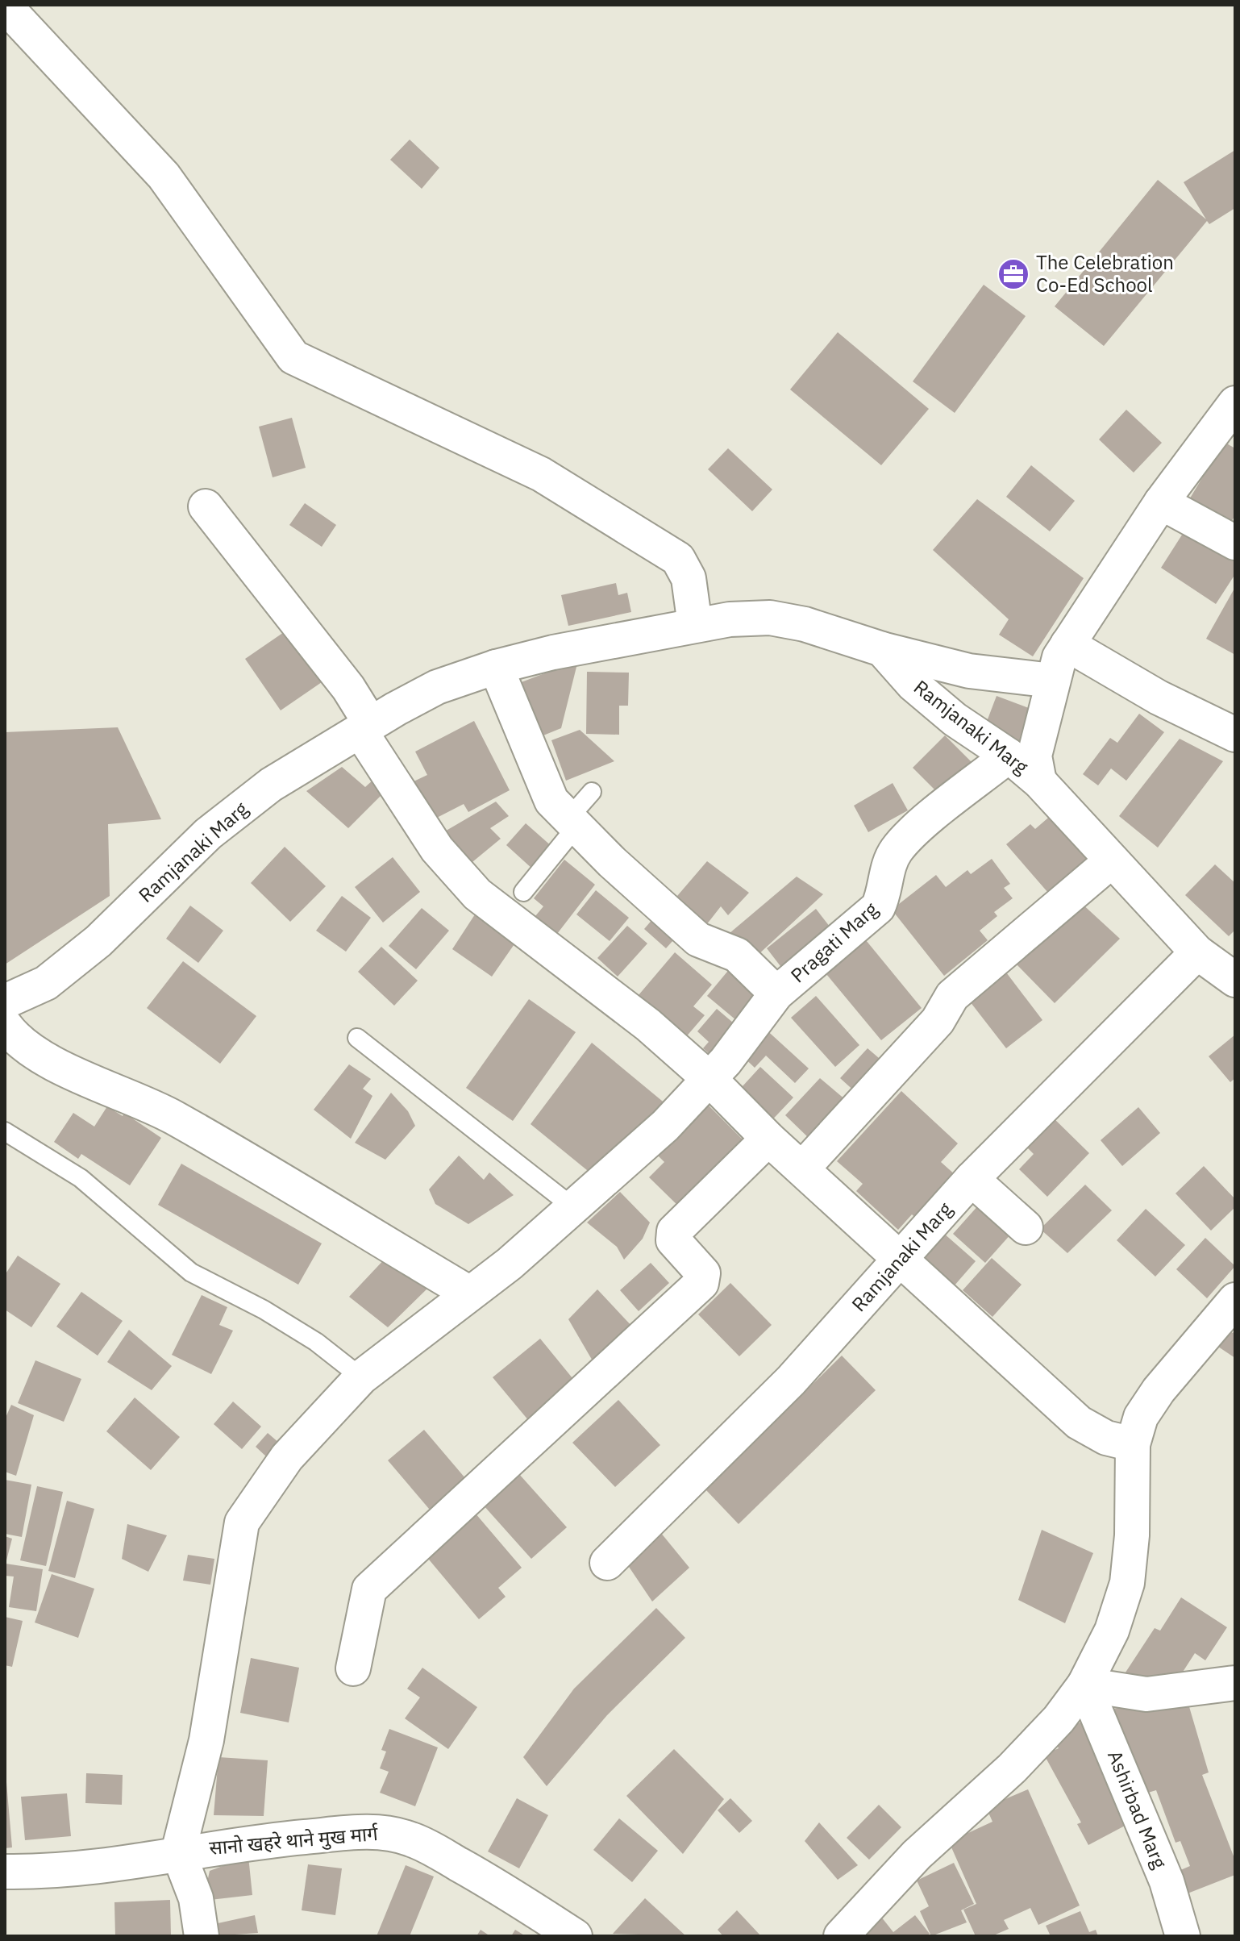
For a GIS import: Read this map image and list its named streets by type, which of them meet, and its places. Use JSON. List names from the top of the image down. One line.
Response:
{"streets":{"street":["Ramjanaki Marg","Pragati Marg","Ashirbad Marg","सानो खहरे थाने मुख मार्ग"]},"crossings":[["Ramjanaki Marg","Pragati Marg"],["Pragati Marg","सानो खहरे थाने मुख मार्ग"]],"places":{"office":["The Celebration Co-Ed School"]}}
